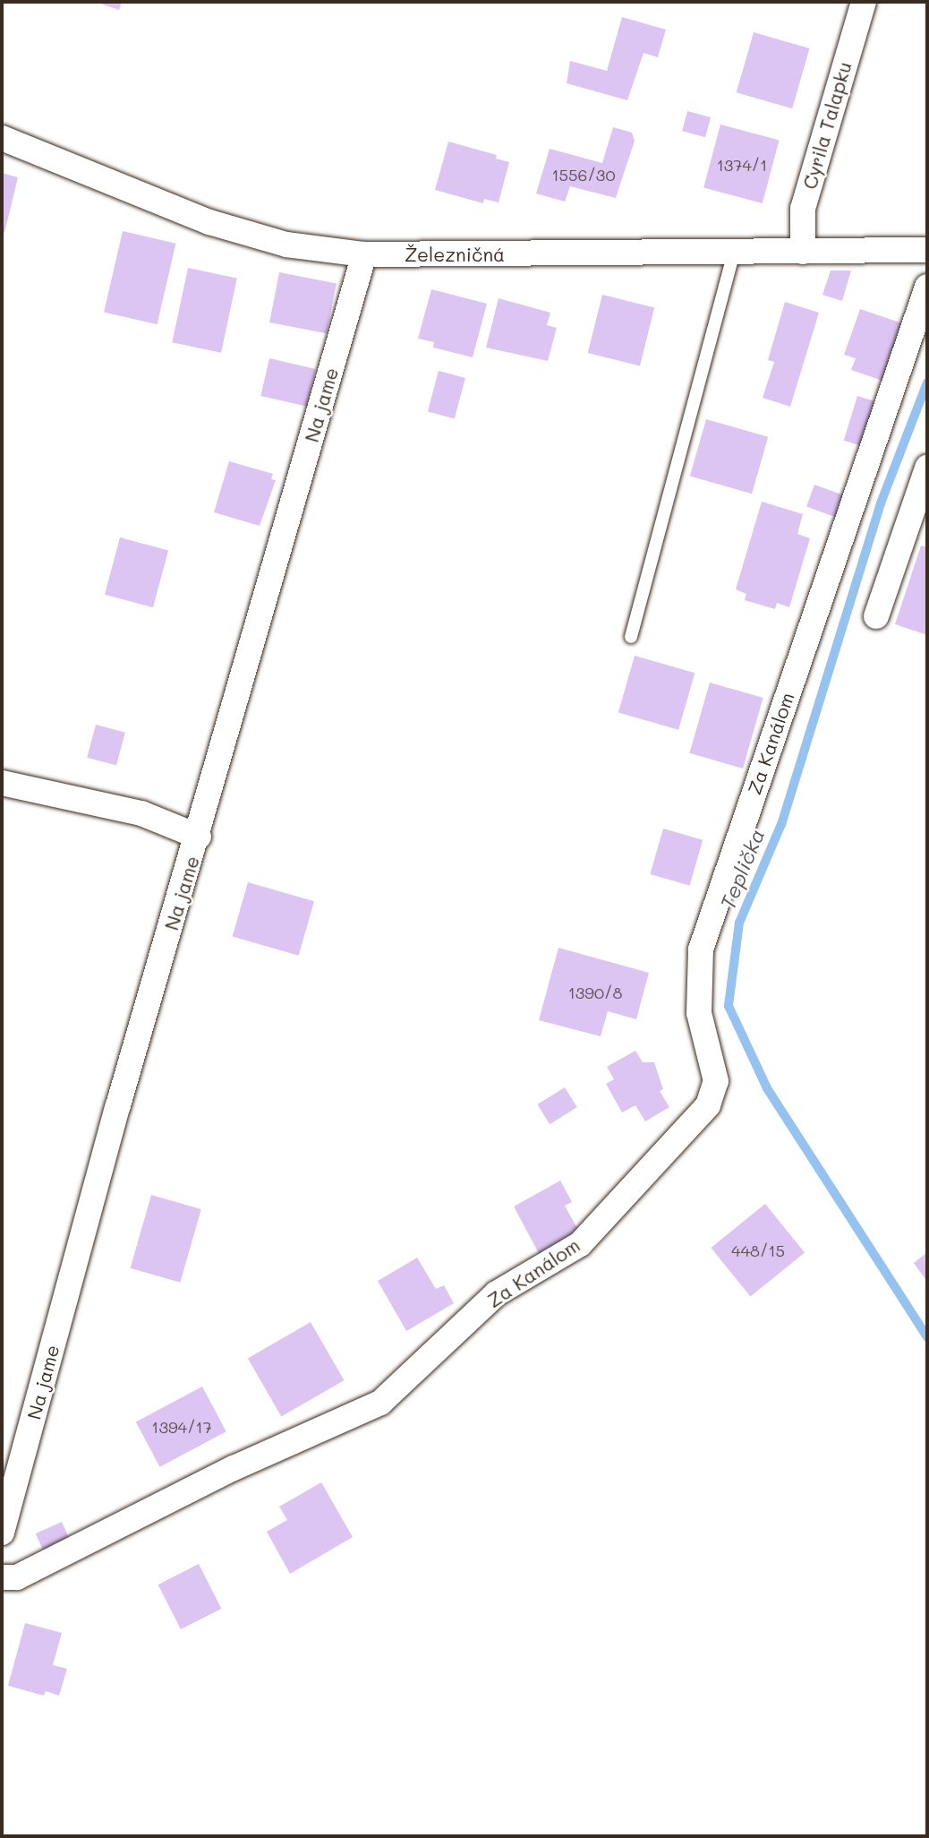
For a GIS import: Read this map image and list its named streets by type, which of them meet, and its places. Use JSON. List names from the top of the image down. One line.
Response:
{"streets":{"street":["Cyrila Talapku","Železničná","Na jame","Za Kanálom"]},"crossings":[["Cyrila Talapku","Železničná"],["Železničná","Na jame"]],"water":["Teplička"],"house_numbers":["1374/1","1556/30","1390/8","448/15","1394/17"]}
